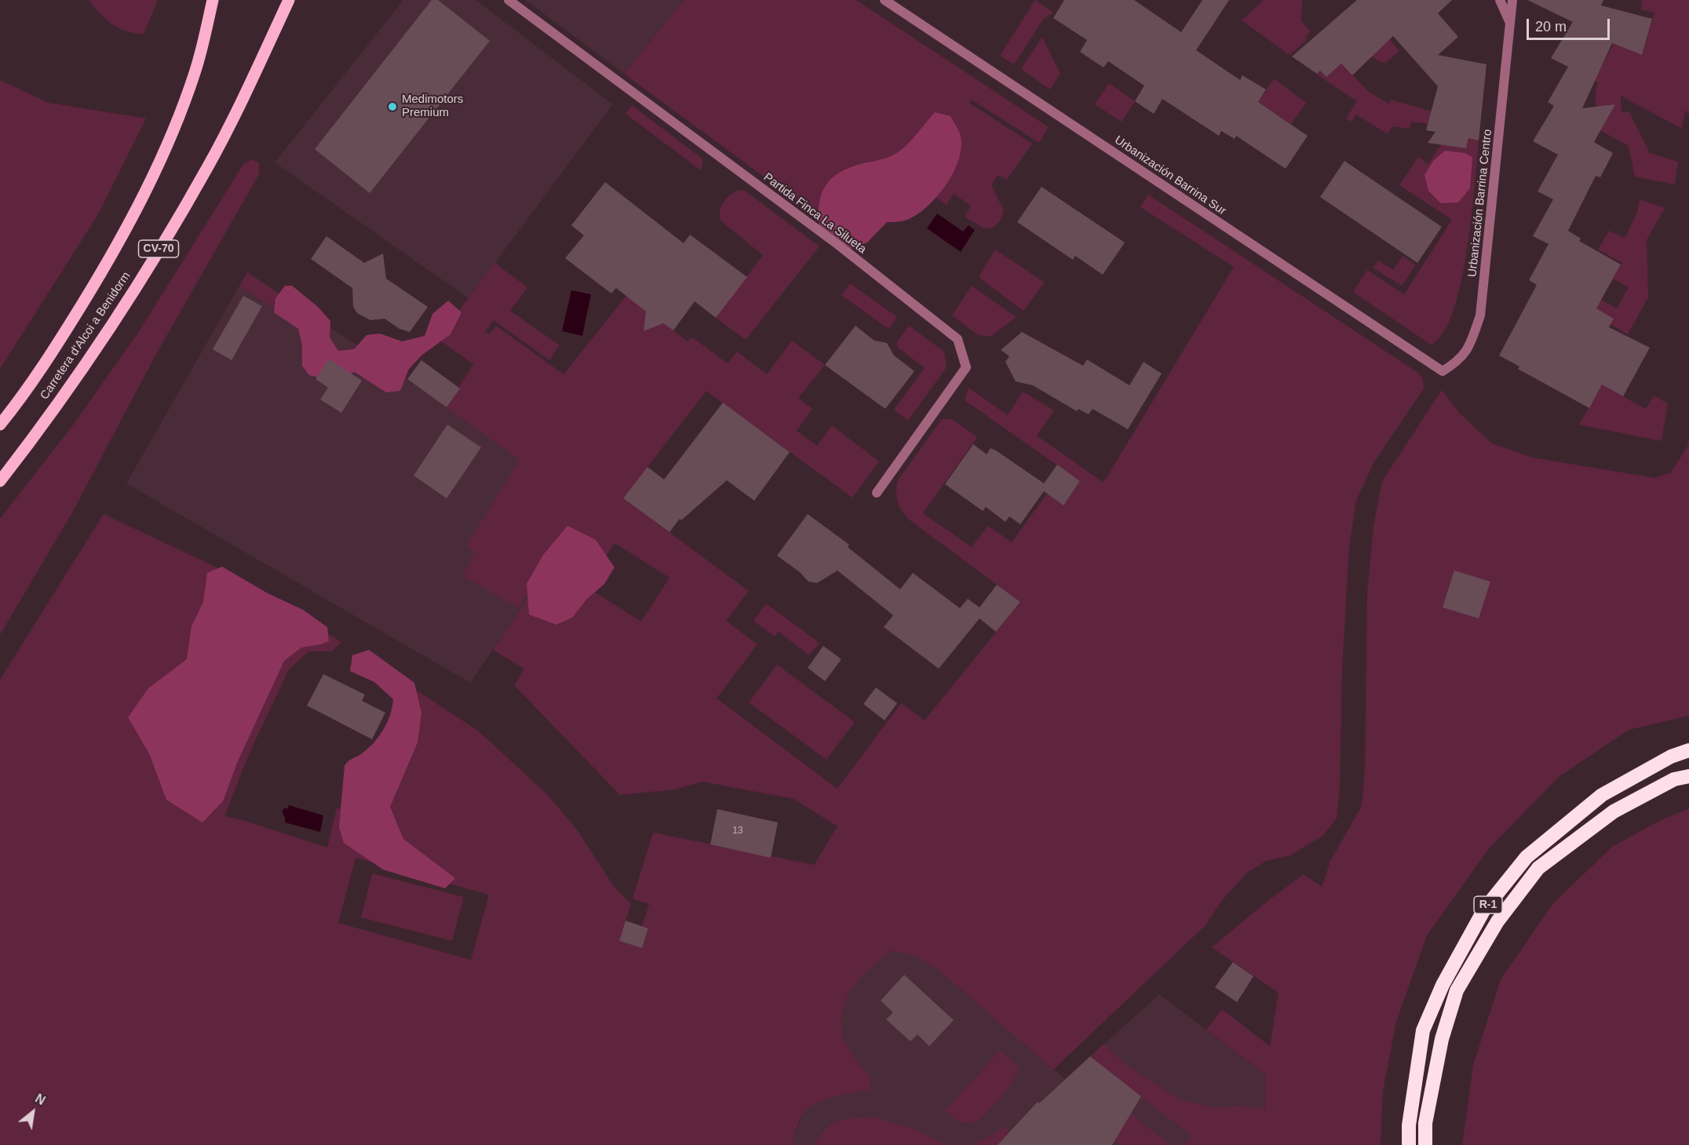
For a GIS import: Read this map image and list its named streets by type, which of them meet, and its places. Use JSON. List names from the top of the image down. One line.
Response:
{"streets":{"highway":["R-1"],"main road":["CV-70","Carretera d'Alcoi a Benidorm"],"street":["Urbanización Barrina Sur","Urbanización Barrina Centro","Partida Finca La Silueta"]},"crossings":[["Urbanización Barrina Sur","Urbanización Barrina Centro"]],"places":["Medimotors Premium"],"house_numbers":["13"],"scale_bar":"20 m","north":"top right"}
